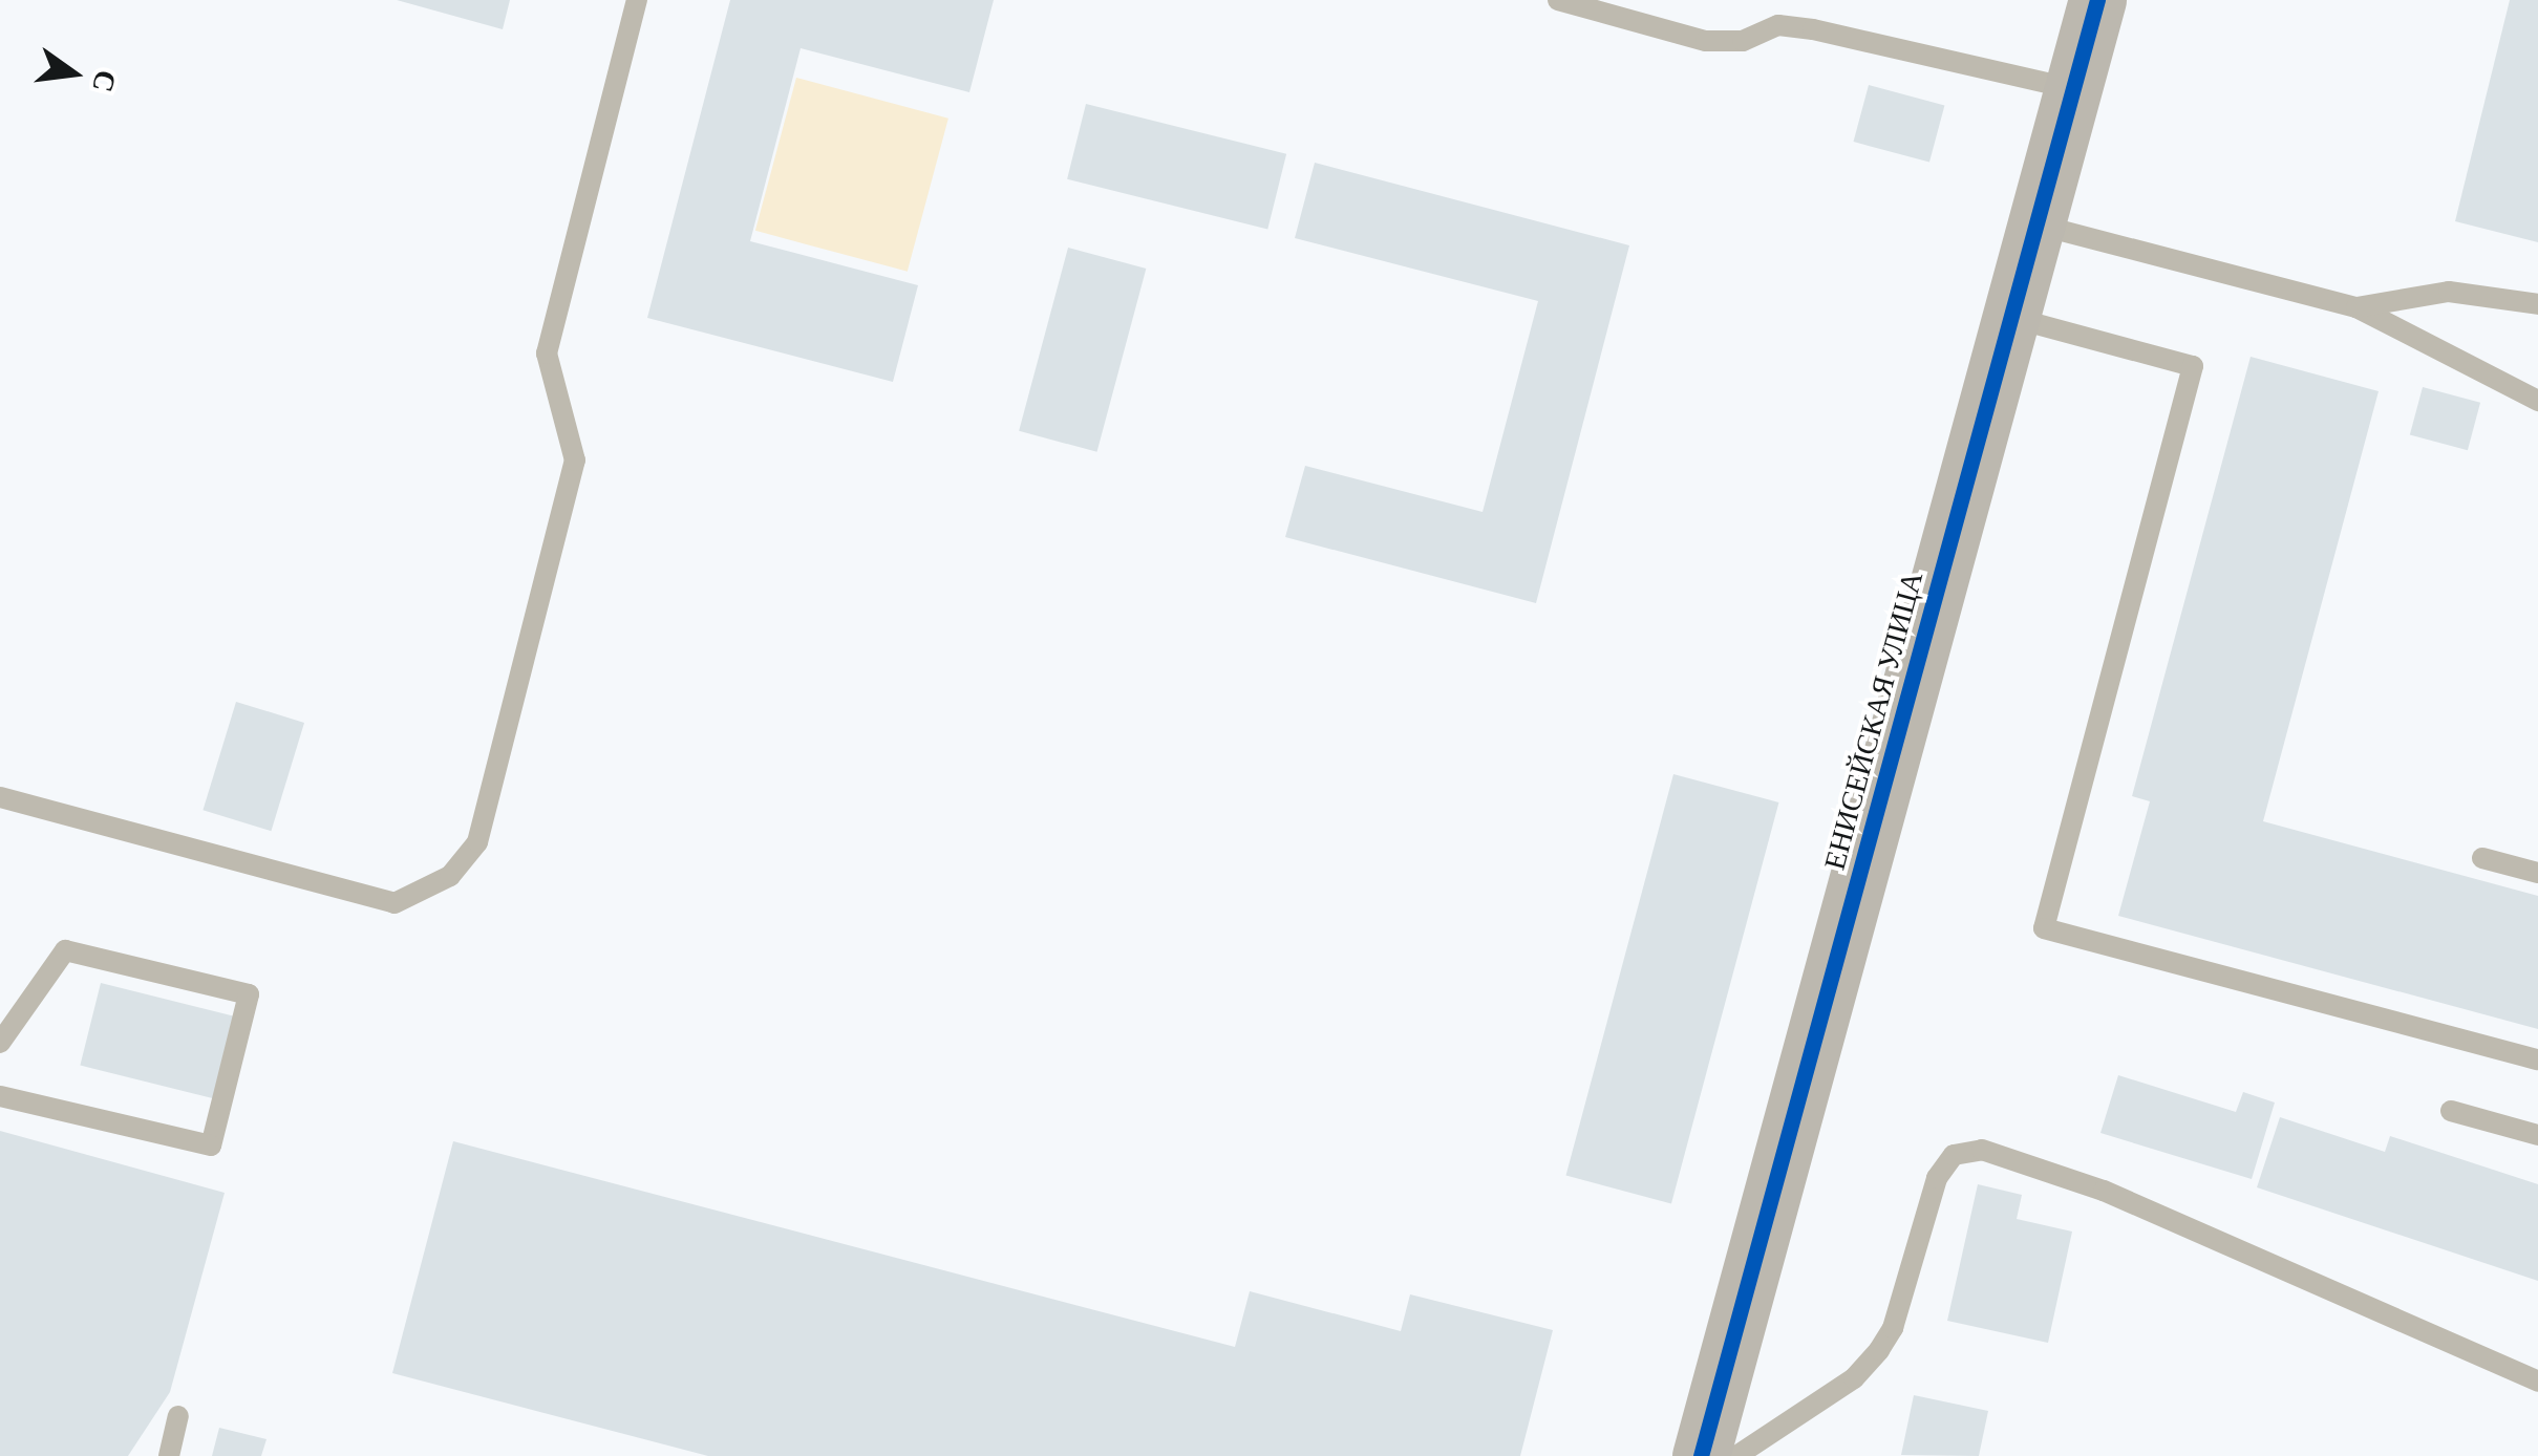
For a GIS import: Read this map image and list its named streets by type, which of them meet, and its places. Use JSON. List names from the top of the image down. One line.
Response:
{"streets":{"street":["ЕНИСЕЙСКАЯ УЛИЦА"]},"north":"right"}
